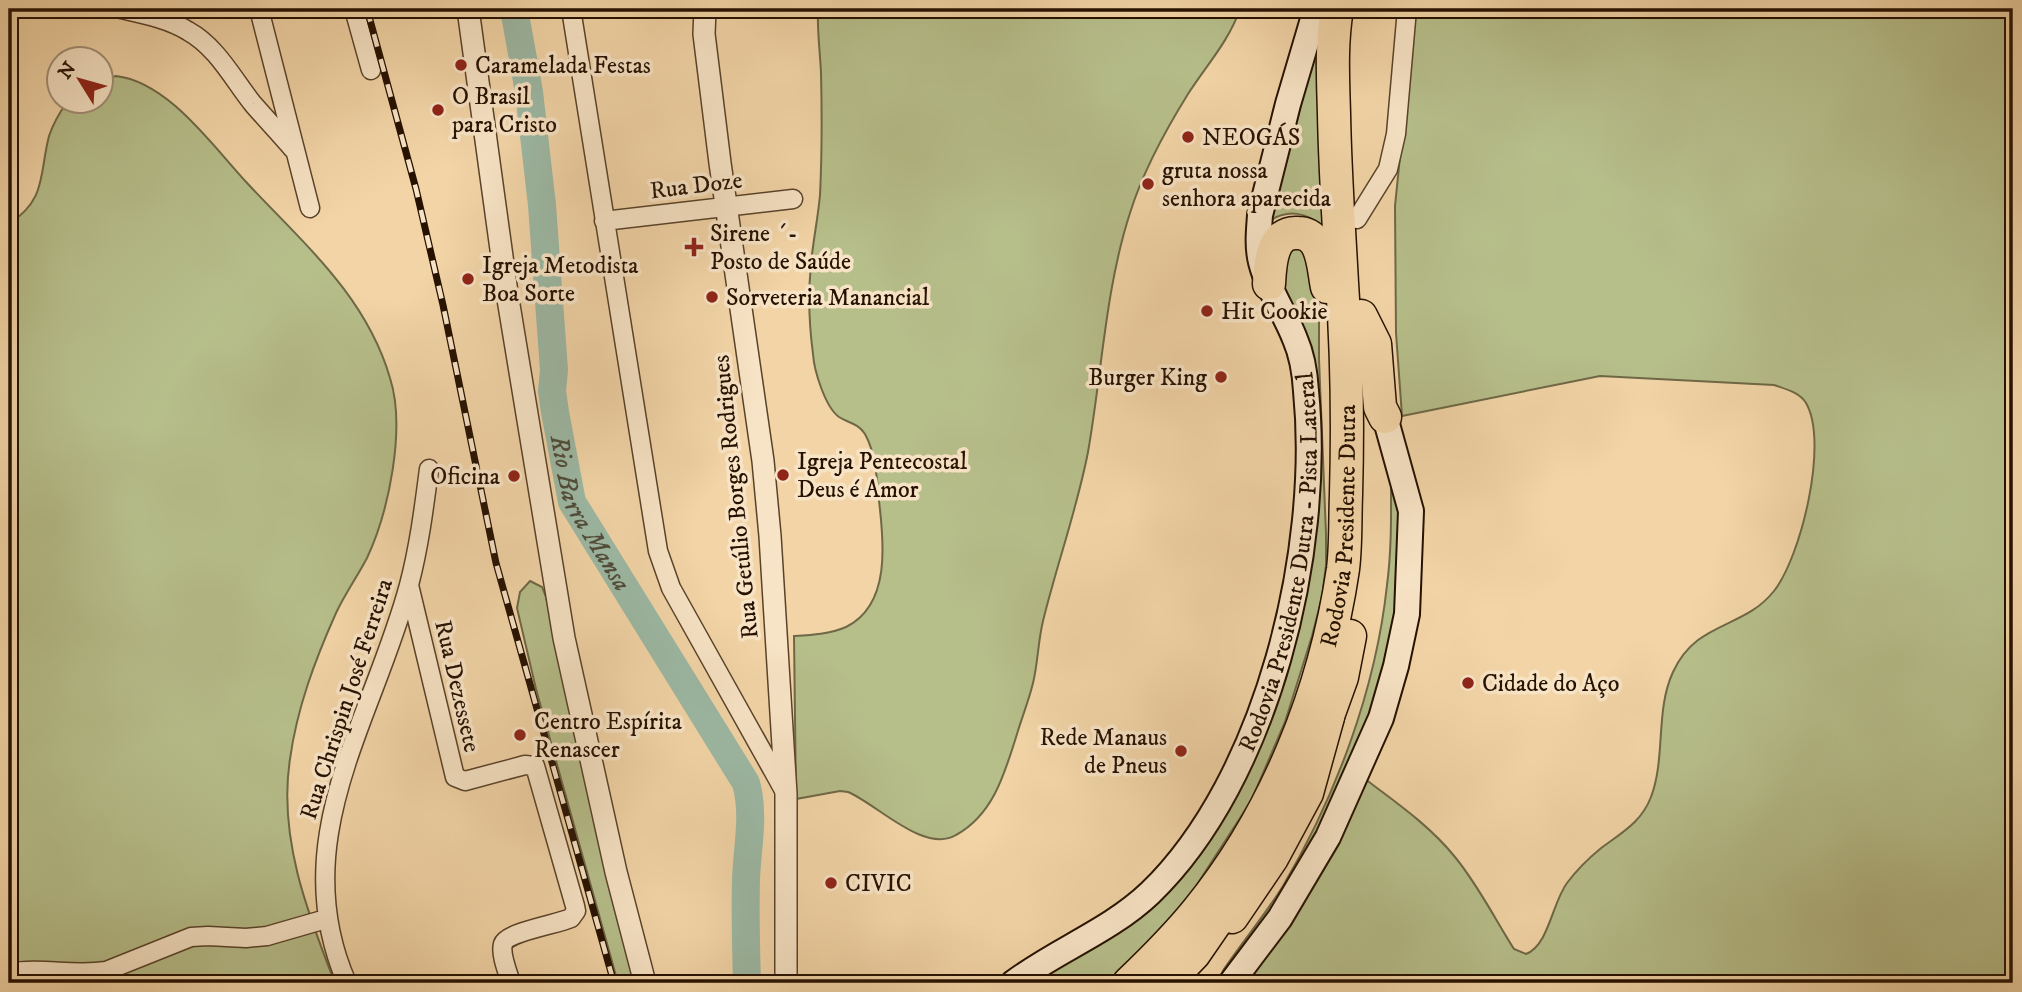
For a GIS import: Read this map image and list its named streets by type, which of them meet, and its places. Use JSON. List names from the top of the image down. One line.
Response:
{"streets":{"highway":["Rodovia Presidente Dutra"],"main road":["Rodovia Presidente Dutra - Pista Lateral"],"street":["Rua Doze","Rua Getúlio Borges Rodrigues","Rua Dezessete","Rua Chrispin José Ferreira"]},"crossings":[["Rua Doze","Rua Getúlio Borges Rodrigues"],["Rua Dezessete","Rua Chrispin José Ferreira"]],"water":["Rio Barra Mansa"],"places":{"other":["Caramelada Festas","O Brasil para Cristo","NEOGÁS","gruta nossa senhora aparecida","Igreja Metodista Boa Sorte","Sorveteria Manancial","Hit Cookie","Burger King","Igreja Pentecostal Deus é Amor","Oficina","Cidade do Aço","Centro Espírita Renascer","Rede Manaus de Pneus","CIVIC"],"health":["Sirene ´- Posto de Saúde"]},"north":"top left"}
